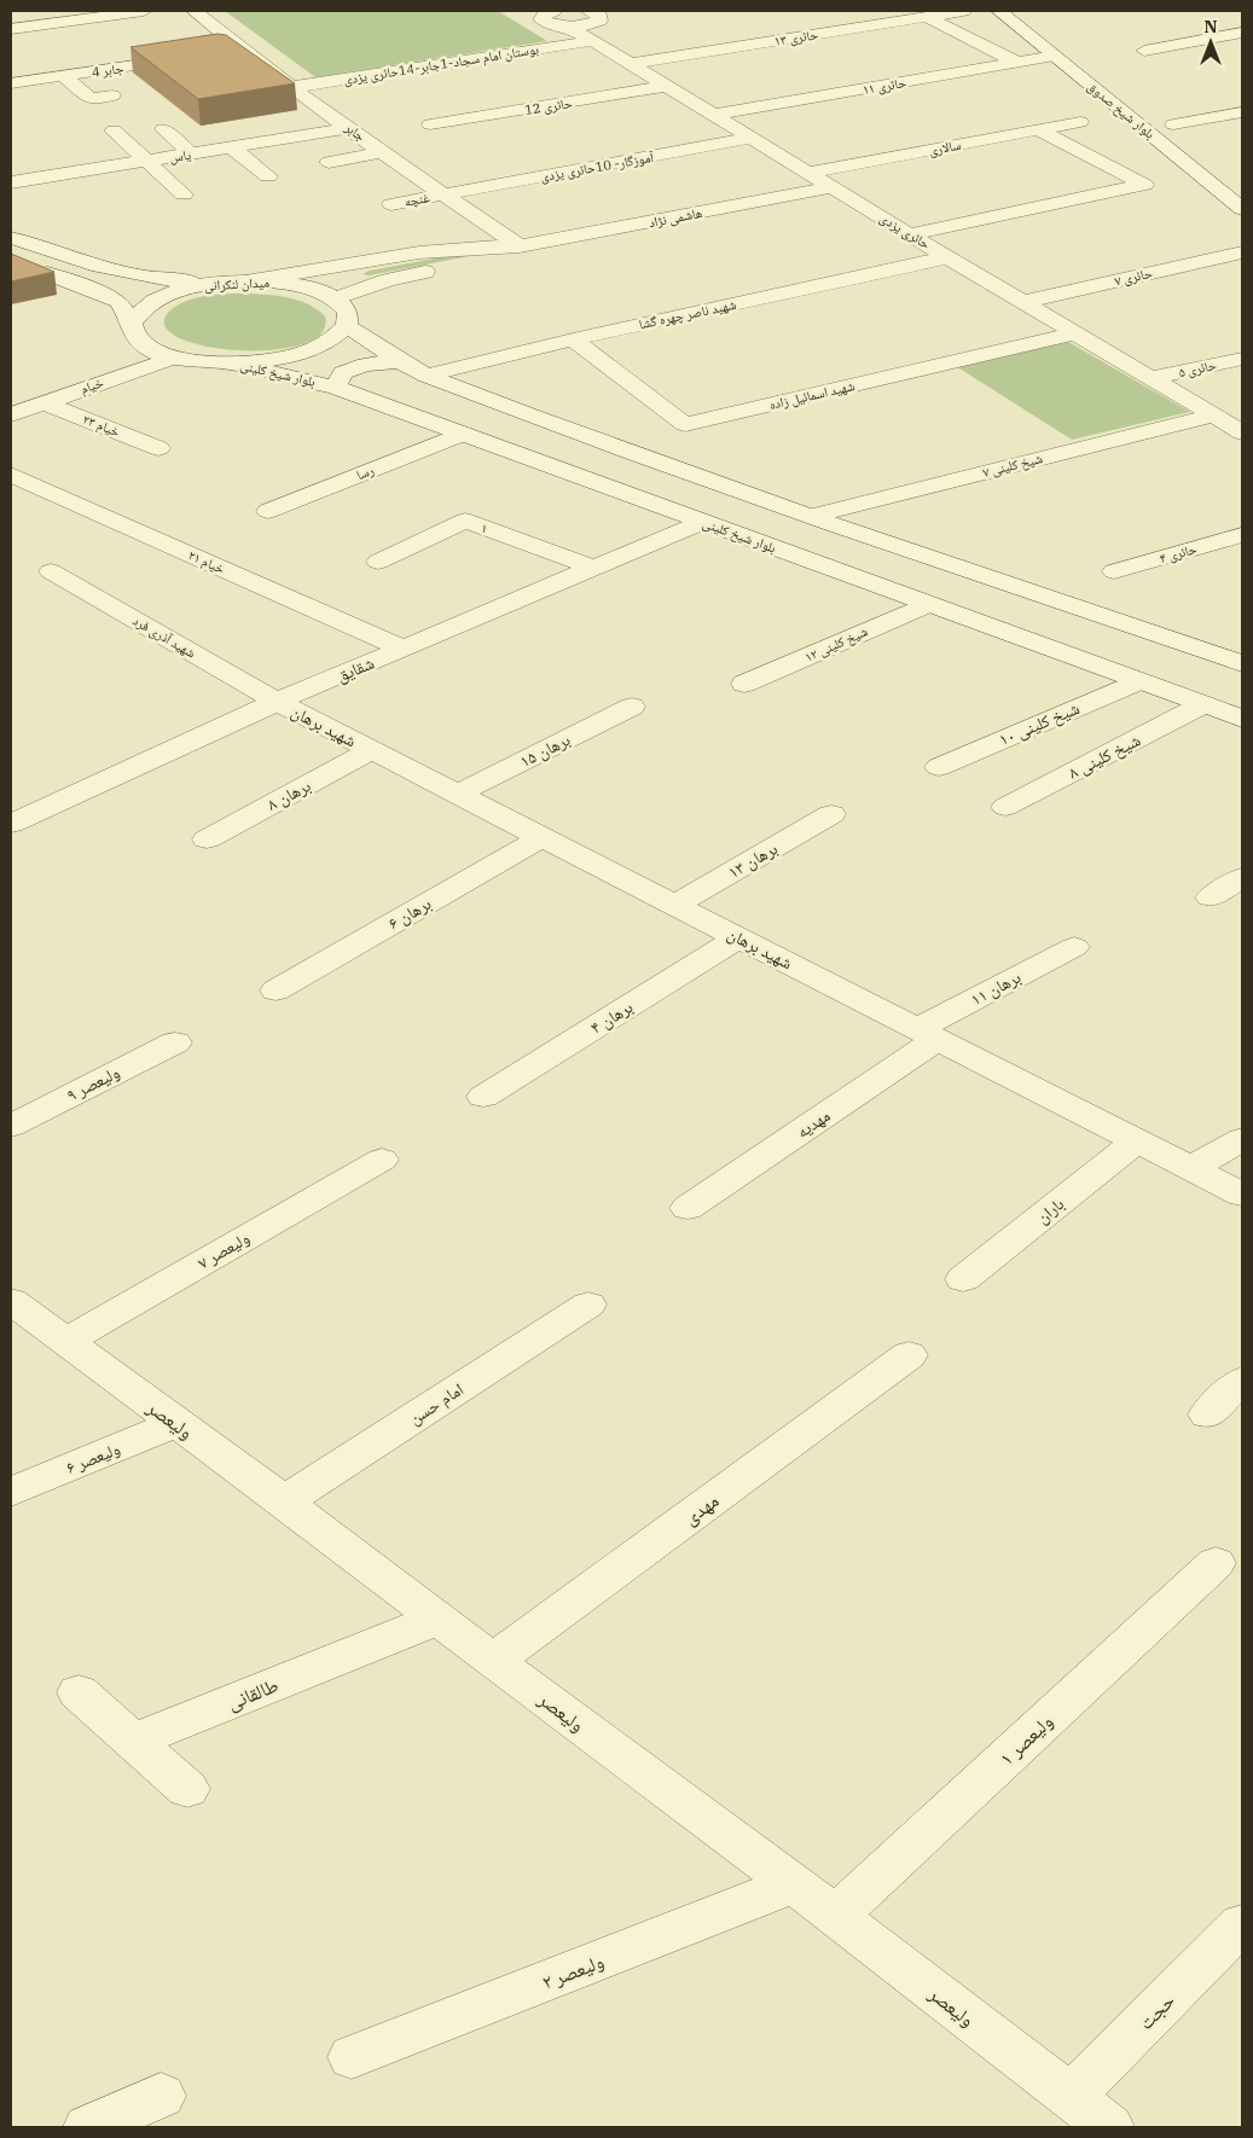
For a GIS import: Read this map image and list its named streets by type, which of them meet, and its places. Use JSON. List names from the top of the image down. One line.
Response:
{"streets":{"street":["حائری ۱۳","بوستان امام سجاد-1جابر-14حائری یزدی","جابر 4","حائری ۱۱","حائری 12","بلوار شیخ صدوق","جابر","سالاری","یاس","آموزگار- 10حائری یزدی","غنچه","هاشمی نژاد","حائری یزدی","حائری ۷","میدان لنکرانی","شهید ناصر چهره گشا","حائری ۵","بلوار شیخ کلینی","خیام","شهید اسمائیل زاده","خیام ۲۳","شیخ کلینی ۷","رسا","۱","حائری ۴","خیام ۲۱","شهید آذری فرد","شیخ کلینی ۱۲","شقایق","شیخ کلینی ۱۰","شهید برهان","برهان ۱۵","شیخ کلینی ۸","برهان ۸","برهان ۱۳","برهان ۶","برهان ۱۱","برهان ۴","ولیعصر ۹","مهدیه","باران","ولیعصر ۷","امام حسن","ولیعصر","ولیعصر ۶","مهدی","طالقانی","ولیعصر ۱","ولیعصر ۲","حجت"]},"crossings":[["حائری ۱۳","حائری یزدی"],["بوستان امام سجاد-1جابر-14حائری یزدی","جابر"],["بوستان امام سجاد-1جابر-14حائری یزدی","حائری یزدی"],["حائری ۱۱","بلوار شیخ صدوق"],["حائری ۱۱","حائری یزدی"],["حائری 12","حائری یزدی"],["جابر","یاس"],["جابر","آموزگار- 10حائری یزدی"],["جابر","غنچه"],["جابر","هاشمی نژاد"],["سالاری","حائری یزدی"],["آموزگار- 10حائری یزدی","غنچه"],["آموزگار- 10حائری یزدی","حائری یزدی"],["هاشمی نژاد","حائری یزدی"],["حائری یزدی","حائری ۷"],["حائری یزدی","شهید ناصر چهره گشا"],["حائری یزدی","حائری ۵"],["حائری یزدی","شهید اسمائیل زاده"],["حائری یزدی","شیخ کلینی ۷"],["شهید ناصر چهره گشا","شهید اسمائیل زاده"],["بلوار شیخ کلینی","رسا"],["بلوار شیخ کلینی","شیخ کلینی ۱۲"],["بلوار شیخ کلینی","شقایق"],["بلوار شیخ کلینی","شیخ کلینی ۱۰"],["بلوار شیخ کلینی","شیخ کلینی ۸"],["خیام","خیام ۲۳"],["۱","شقایق"],["خیام ۲۱","شقایق"],["شهید آذری فرد","شقایق"],["شهید آذری فرد","شهید برهان"],["شقایق","شهید برهان"],["شهید برهان","برهان ۱۵"],["شهید برهان","برهان ۸"],["شهید برهان","برهان ۱۳"],["شهید برهان","برهان ۶"],["شهید برهان","برهان ۱۱"],["شهید برهان","برهان ۴"],["شهید برهان","مهدیه"],["شهید برهان","باران"],["برهان ۱۱","مهدیه"],["ولیعصر ۷","ولیعصر"],["امام حسن","ولیعصر"],["ولیعصر","ولیعصر ۶"],["ولیعصر","مهدی"],["ولیعصر","طالقانی"],["ولیعصر","ولیعصر ۱"],["ولیعصر","ولیعصر ۲"],["ولیعصر","حجت"]],"north":"top"}
